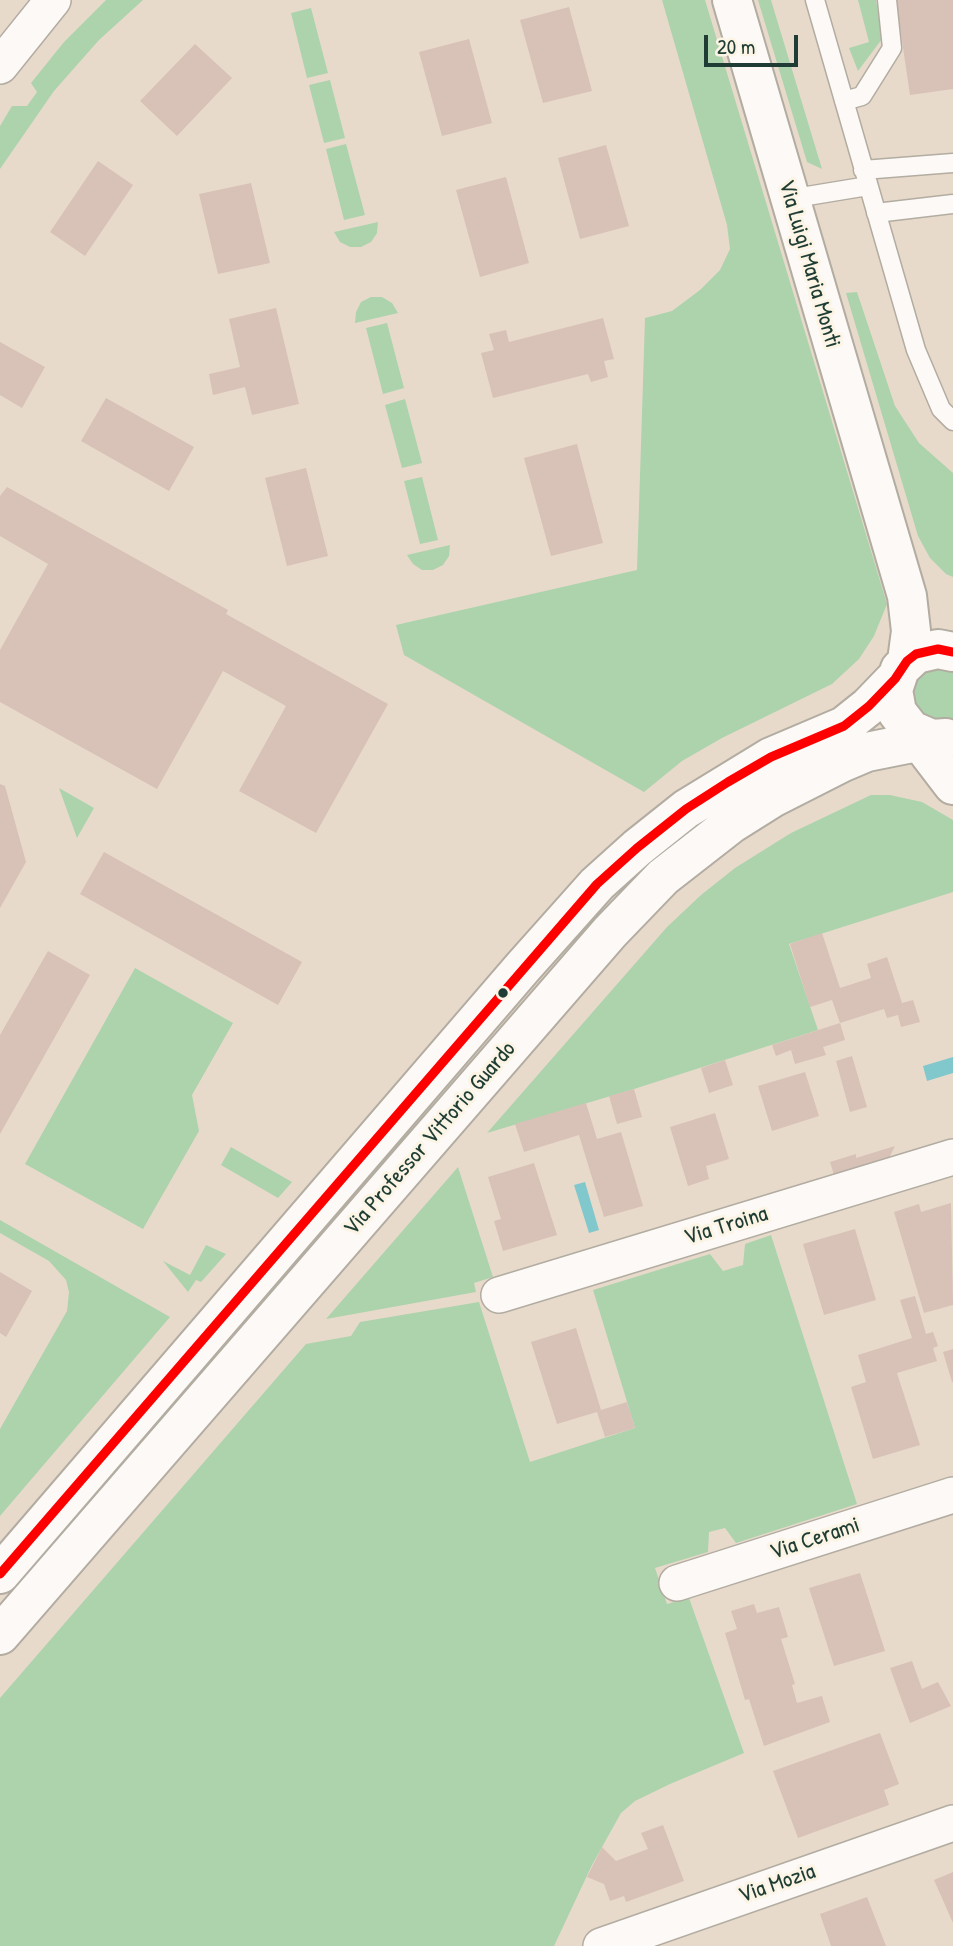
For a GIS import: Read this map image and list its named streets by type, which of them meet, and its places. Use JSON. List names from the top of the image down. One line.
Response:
{"streets":{"street":["Via Luigi Maria Monti","Via Professor Vittorio Guardo","Via Troina","Via Cerami","Via Mozia"]},"crossings":[["Via Luigi Maria Monti","Via Professor Vittorio Guardo"]],"scale_bar":"20 m"}
